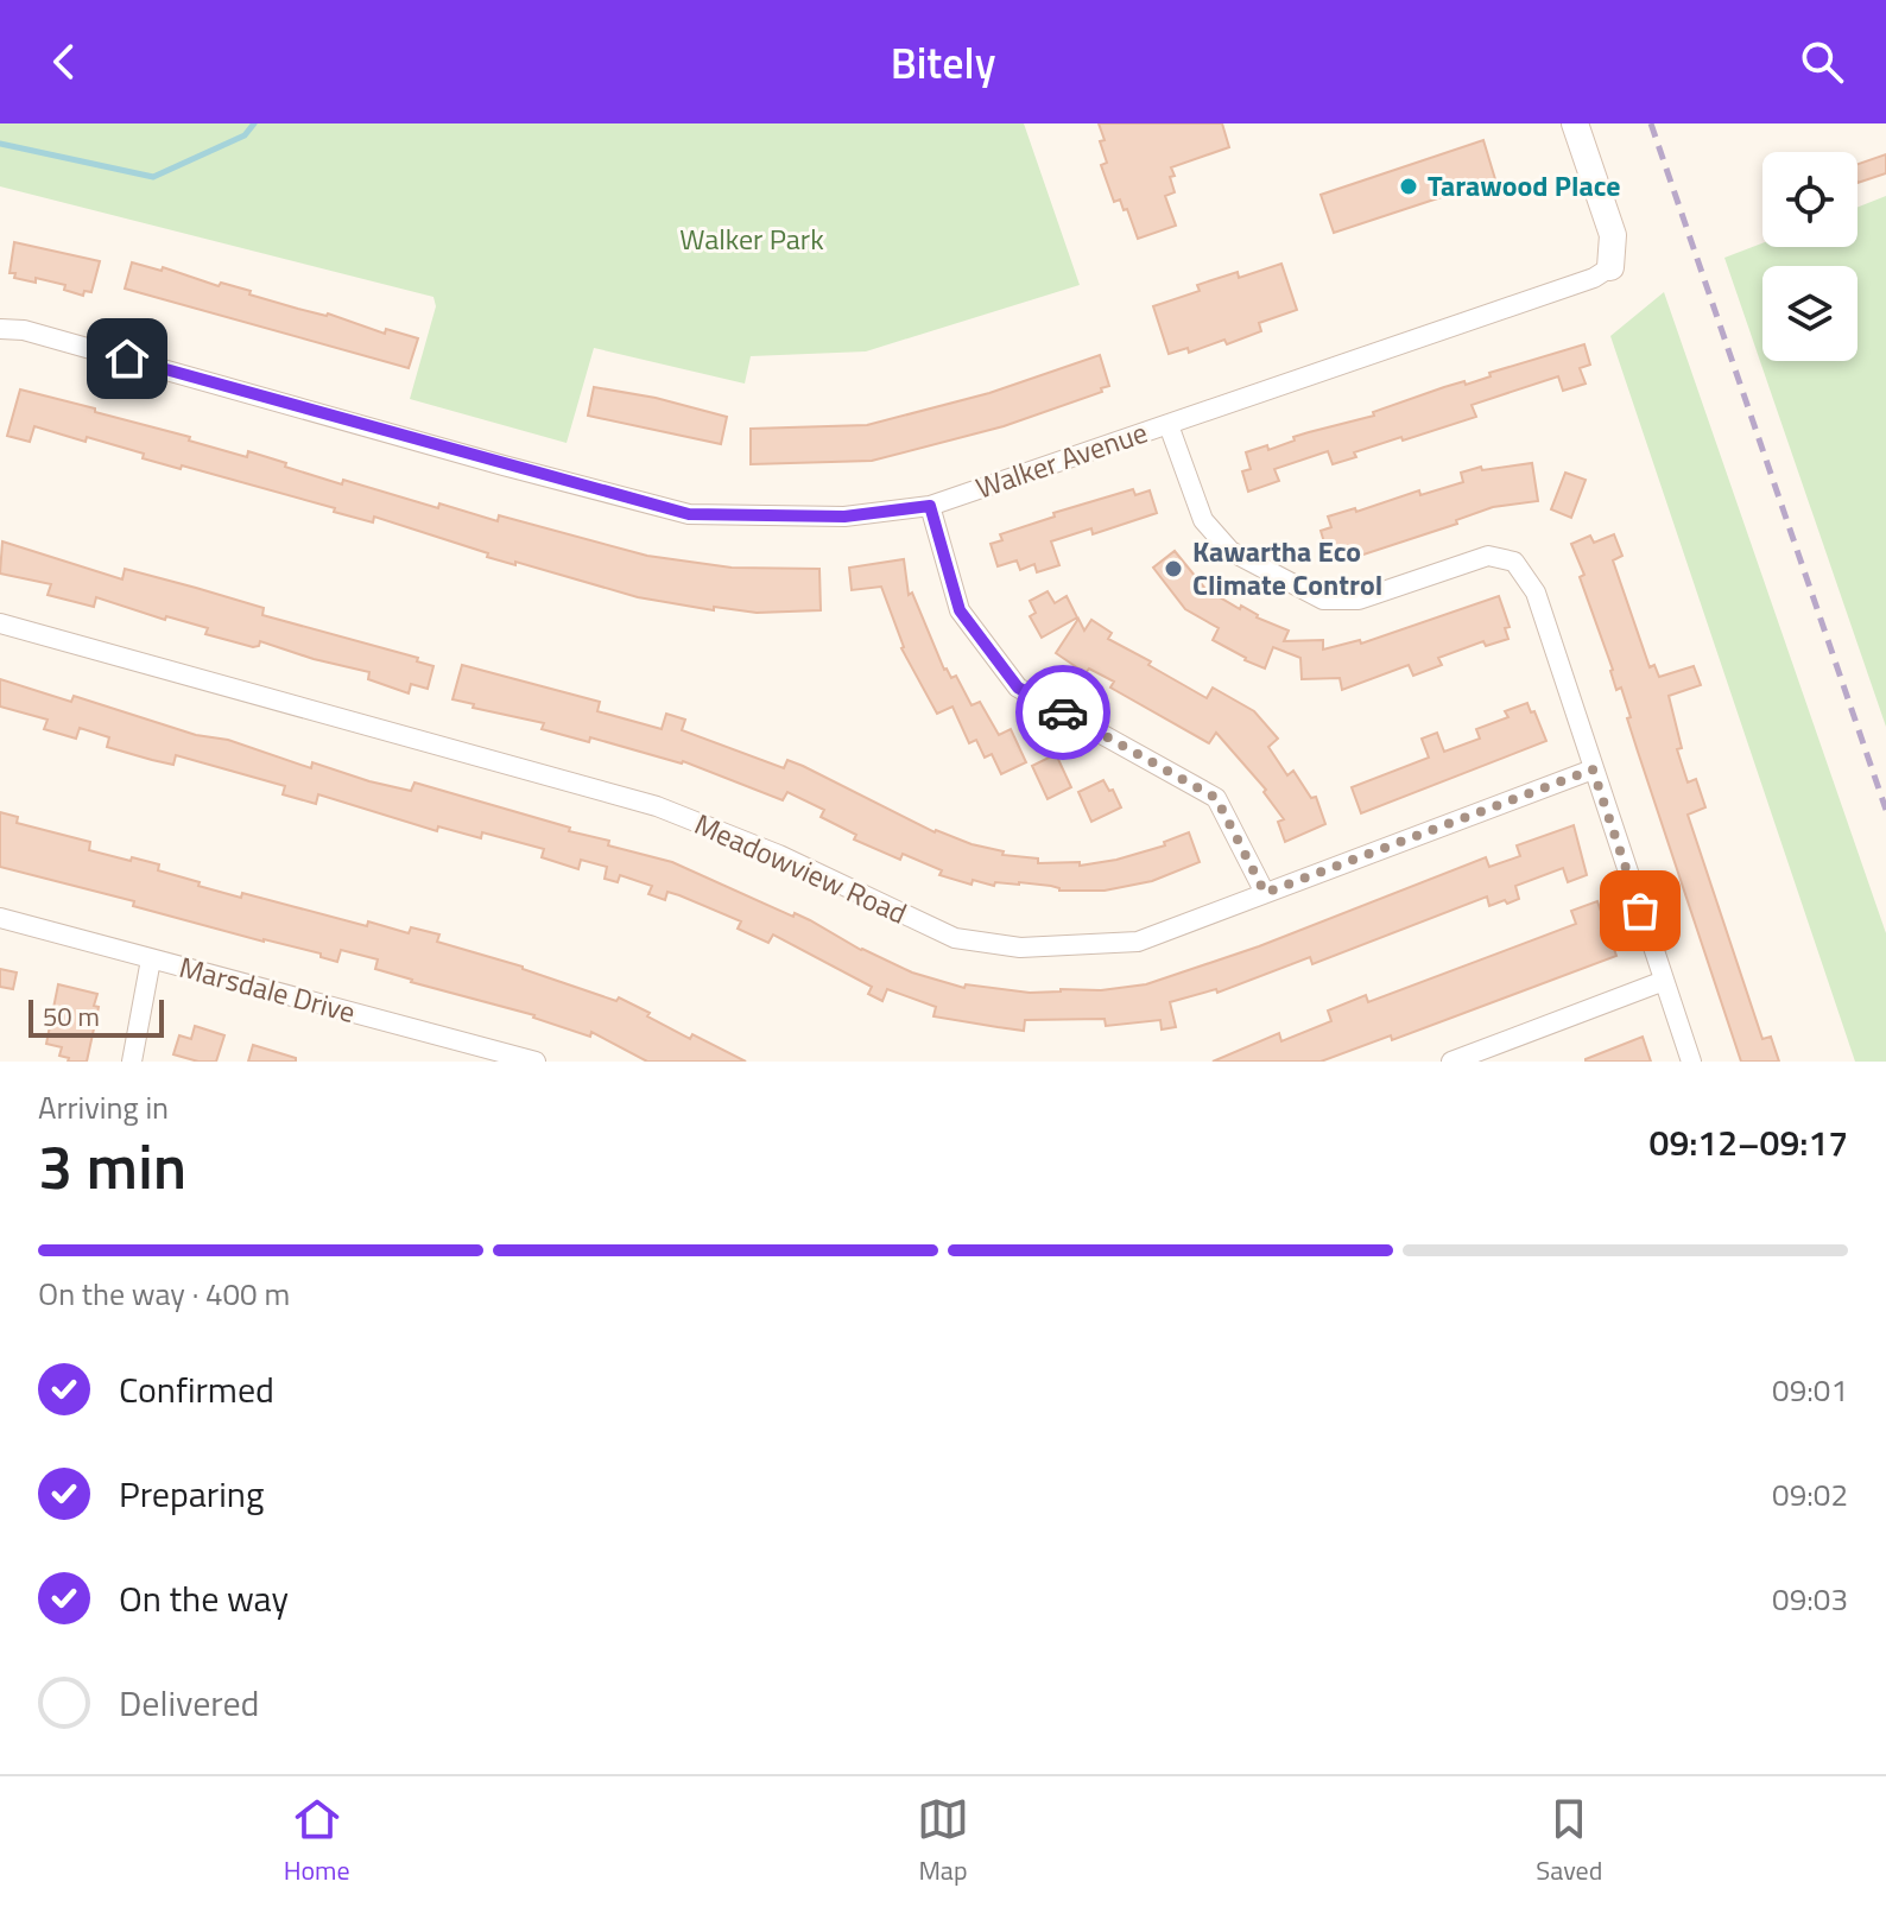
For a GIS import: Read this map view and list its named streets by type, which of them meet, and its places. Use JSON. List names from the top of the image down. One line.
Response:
{"streets":{"street":["Walker Avenue","Meadowview Road","Marsdale Drive"]},"parks":["Walker Park"],"places":["Tarawood Place","Kawartha Eco Climate Control"],"scale_bar":"50 m","page":{"header":"Bitely","scale":"50 m","heading":["3 min","Arriving in","09:12–09:17"],"bar":"On the way · 400 m","list":[["Confirmed","09:01"],["Preparing","09:02"],["On the way","09:03"],"Delivered"],"tabs":["Home","Map","Saved"]}}
